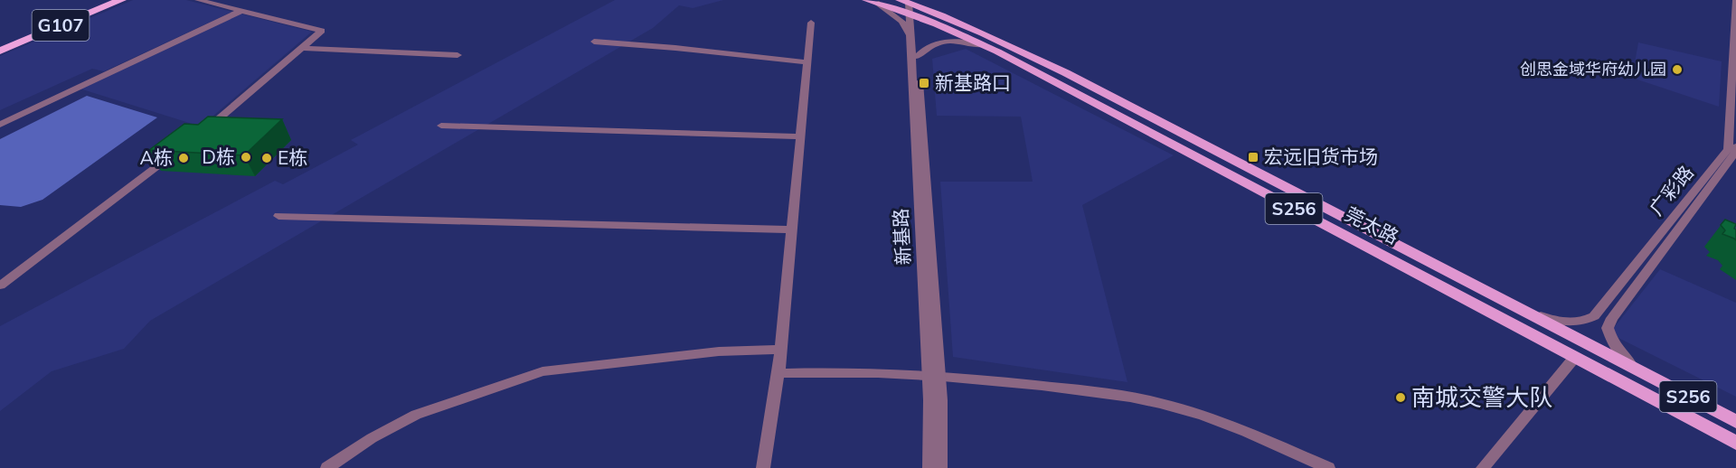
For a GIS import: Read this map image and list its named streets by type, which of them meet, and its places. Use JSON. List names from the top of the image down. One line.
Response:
{"streets":{"highway":["G107"],"main road":["S256","莞太路"],"street":["广彩路","新基路"]},"crossings":[["广彩路","莞太路"],["莞太路","新基路"]],"places":{"other":["创思金域华府幼儿园","D栋","A栋","E栋","南城交警大队"],"transit":["新基路口","宏远旧货市场"]}}
